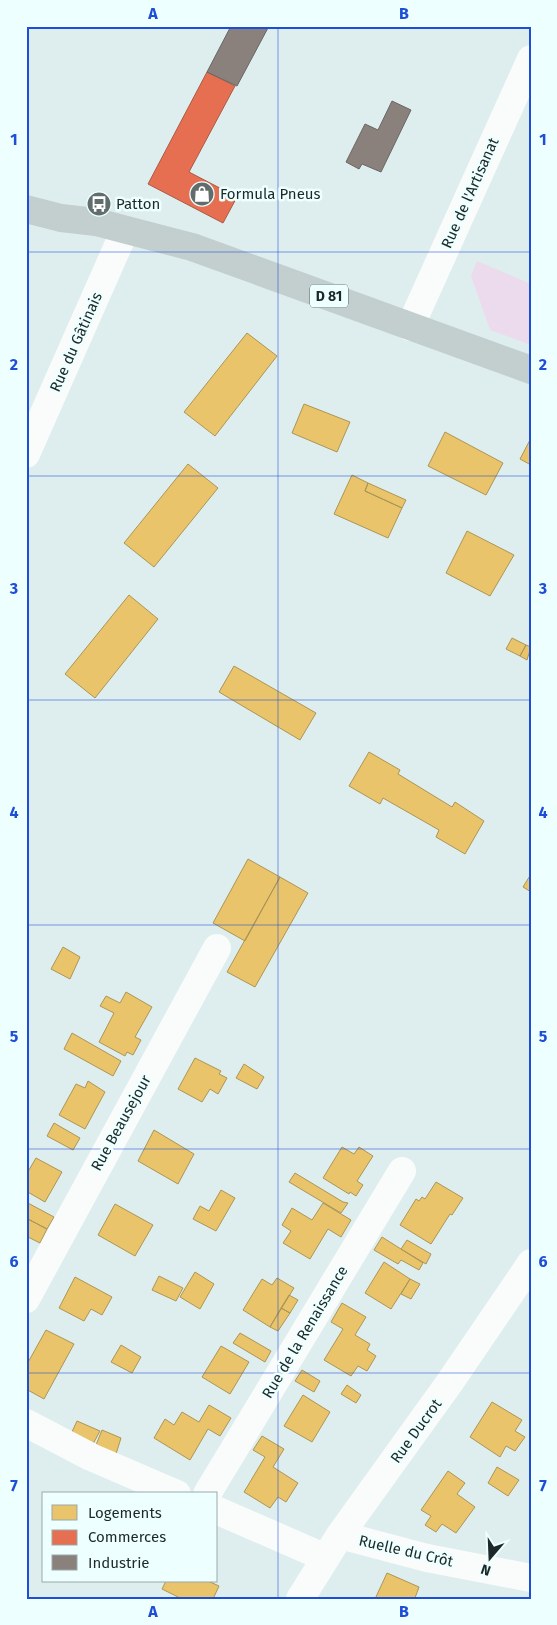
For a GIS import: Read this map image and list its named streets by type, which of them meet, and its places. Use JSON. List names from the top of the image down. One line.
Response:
{"streets":{"main road":["D 81"],"street":["Rue de l'Artisanat","Rue du Gâtinais","Rue Beausejour","Rue de la Renaissance","Rue Ducrot","Ruelle du Crôt"]},"crossings":[["Rue de l'Artisanat","D 81"],["D 81","Rue du Gâtinais"],["Rue Ducrot","Ruelle du Crôt"]],"places":{"shop":["Formula Pneus"],"bus stop":["Patton"]},"legend":["Logements","Commerces","Industrie"],"north":"bottom","grid":{"columns":["A","B"],"rows":["1","2","3","4","5","6","7"]}}
